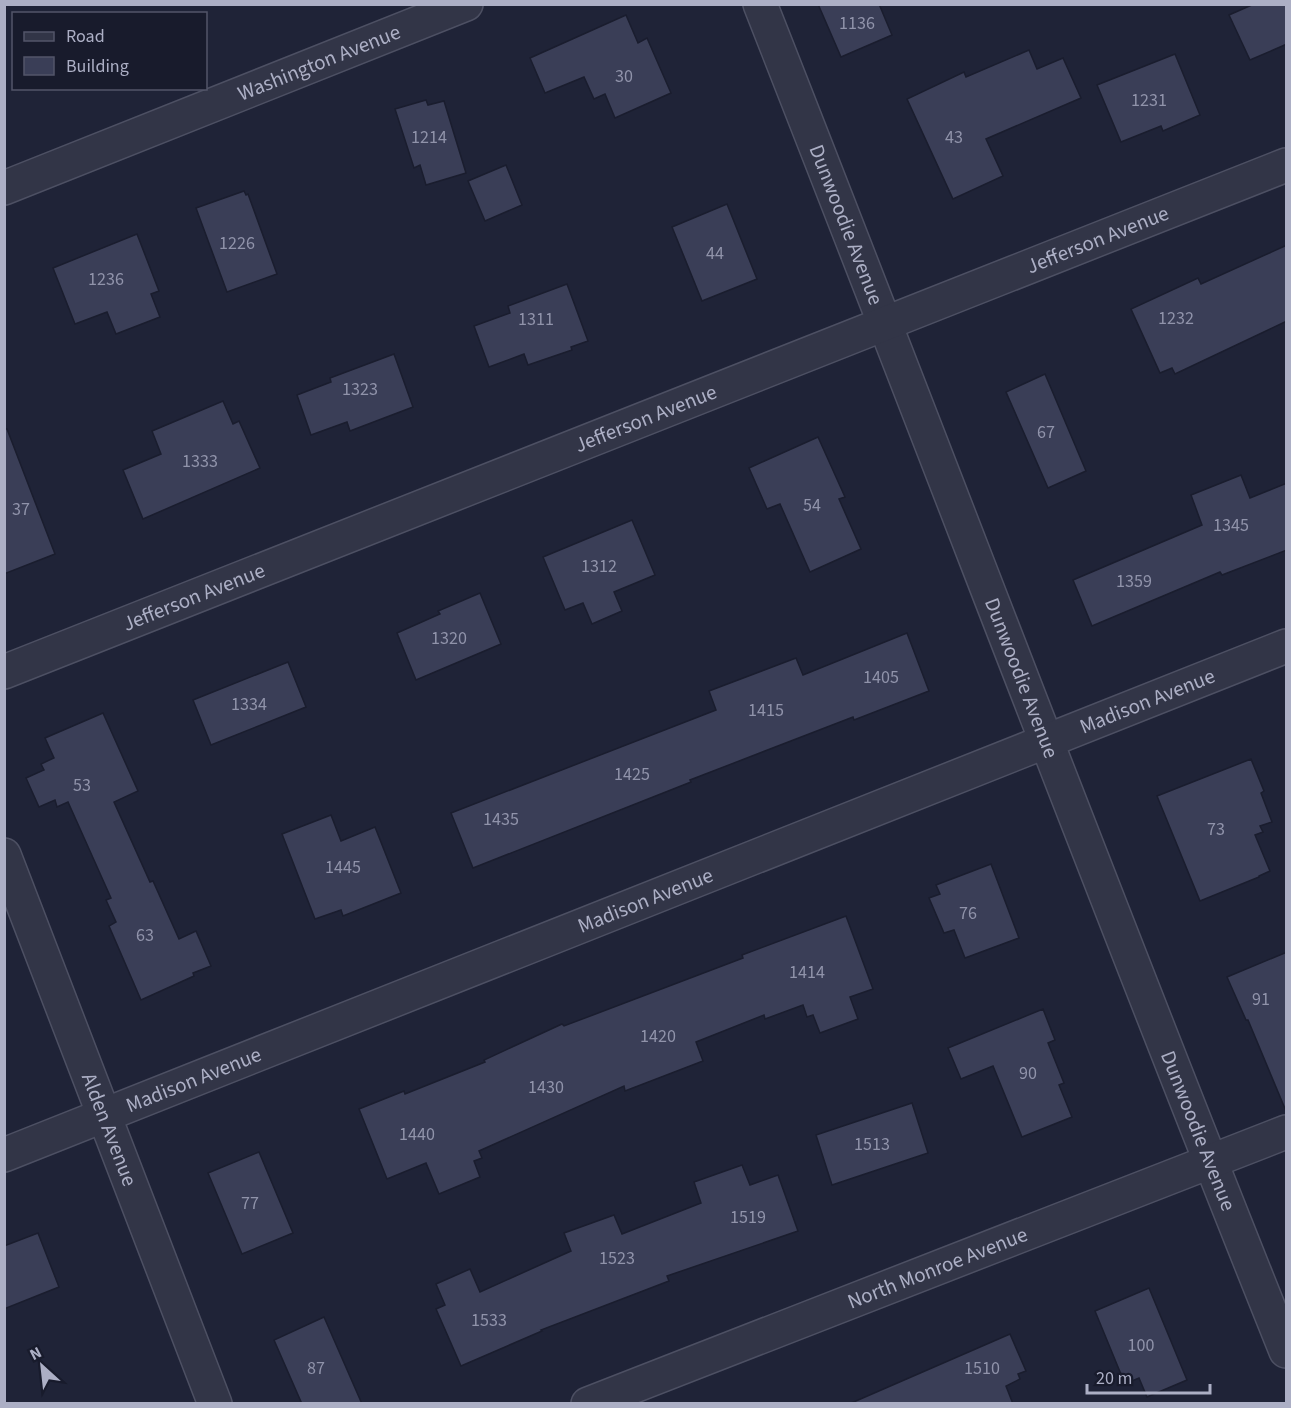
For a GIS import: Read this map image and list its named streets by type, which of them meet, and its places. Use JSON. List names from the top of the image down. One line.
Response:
{"streets":{"street":["Washington Avenue","Dunwoodie Avenue","Jefferson Avenue","Madison Avenue","Alden Avenue","North Monroe Avenue"]},"crossings":[["Dunwoodie Avenue","Jefferson Avenue"],["Dunwoodie Avenue","Madison Avenue"],["Dunwoodie Avenue","North Monroe Avenue"],["Madison Avenue","Alden Avenue"]],"house_numbers":["1136","30","1231","1214","43","1226","44","1236","1232","1311","1323","67","1333","54","37","1345","1312","1359","1320","1405","1334","1415","1425","53","1435","73","1445","76","63","1414","91","1420","90","1430","1440","1513","77","1519","1523","1533","100","87","1510"],"legend":["Road","Building"],"scale_bar":"20 m","north":"top left"}
